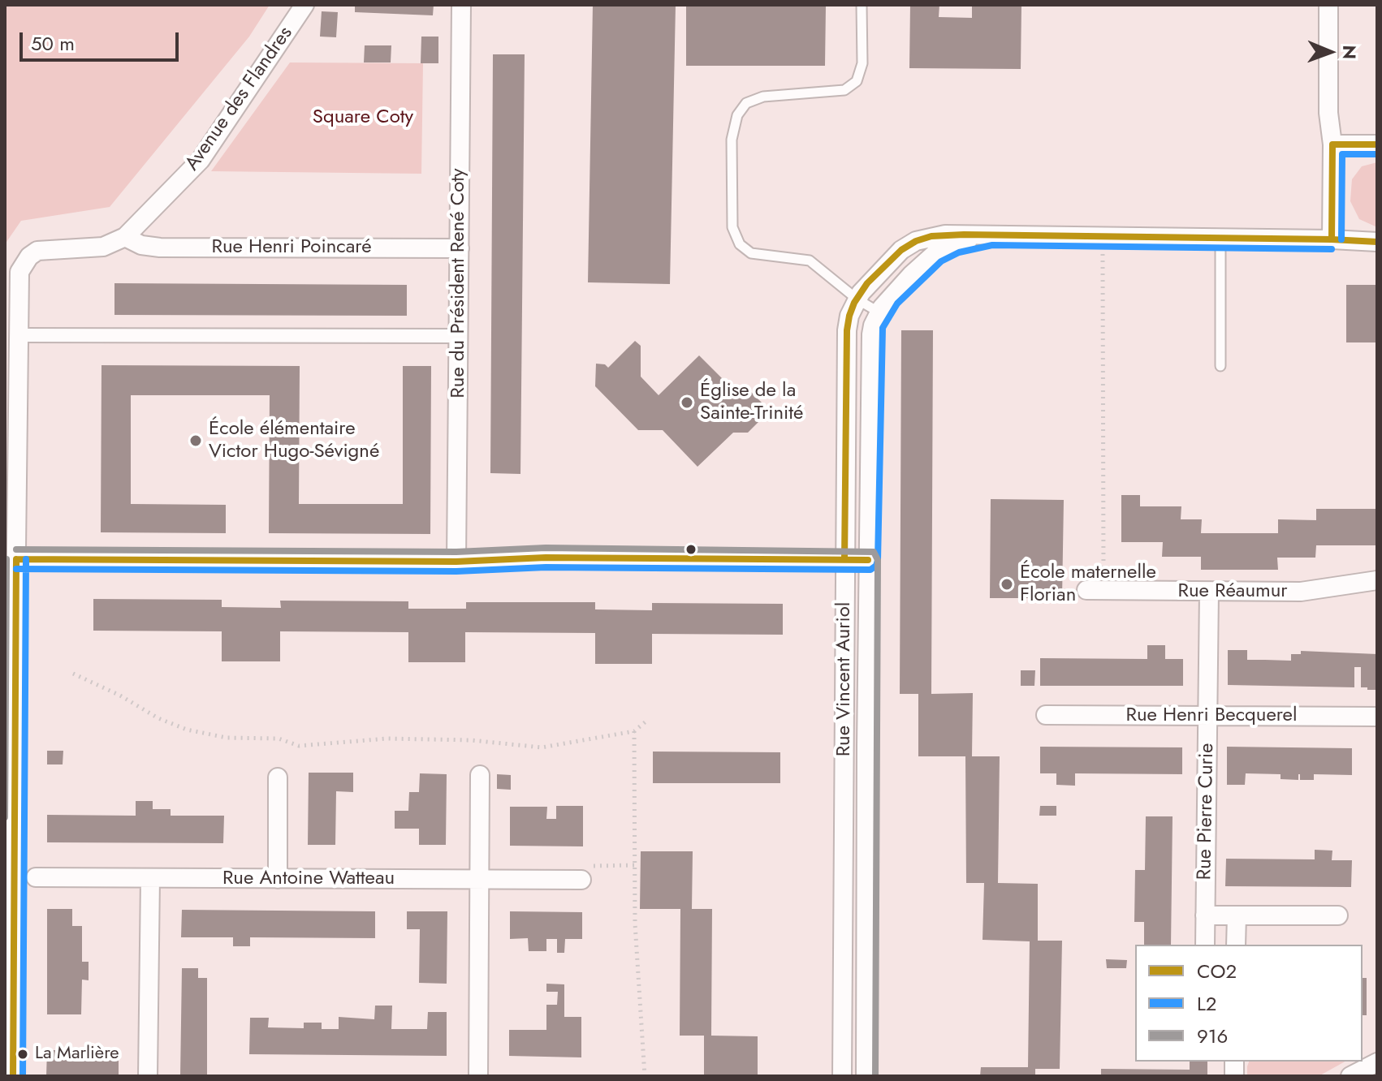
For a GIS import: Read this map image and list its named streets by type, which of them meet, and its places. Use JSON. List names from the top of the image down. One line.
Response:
{"streets":{"street":["Avenue des Flandres","Rue Henri Poincaré","Rue du Président René Coty","Rue Réaumur","Rue Vincent Auriol","Rue Henri Becquerel","Rue Pierre Curie","Rue Antoine Watteau"]},"crossings":[["Avenue des Flandres","Rue Henri Poincaré"],["Rue Henri Poincaré","Rue du Président René Coty"],["Rue Réaumur","Rue Pierre Curie"],["Rue Henri Becquerel","Rue Pierre Curie"]],"parks":["Square Coty"],"places":["Église de la Sainte-Trinité","École élémentaire Victor Hugo-Sévigné","École maternelle Florian","La Marlière"],"lines":["transit line CO2","transit line L2","transit line 916"],"legend":["CO2","L2","916"],"scale_bar":"50 m","north":"right"}
